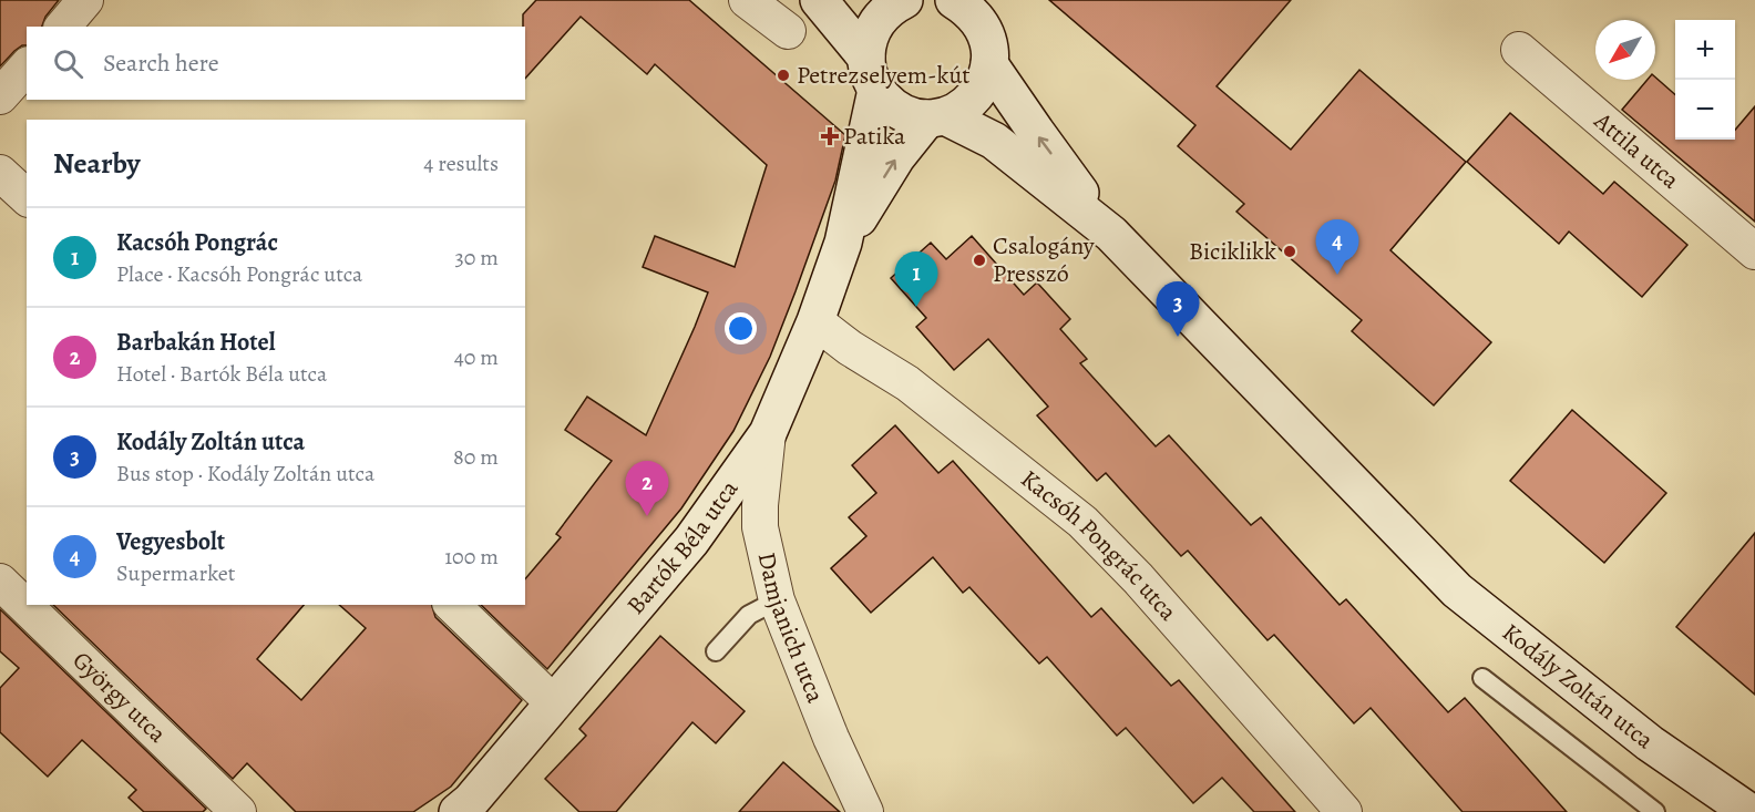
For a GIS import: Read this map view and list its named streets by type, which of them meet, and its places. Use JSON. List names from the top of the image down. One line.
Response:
{"streets":{"street":["Attila utca","Bartók Béla utca","Kacsóh Pongrác utca","Damjanich utca","Kodály Zoltán utca","György utca"]},"crossings":[["Bartók Béla utca","Kacsóh Pongrác utca"],["Bartók Béla utca","Damjanich utca"],["Bartók Béla utca","Kodály Zoltán utca"]],"places":{"other":["Petrezselyem-kút","Biciklikk","Csalogány Presszó"],"health":["Patika"]},"north":"bottom left","page":{"map_buttons":["+","−"],"search":"Search here","heading":["Nearby","4 results"],"list":[{"mark":"1","name":"Kacsóh Pongrác","note":"Place · Kacsóh Pongrác utca","value":"30 m"},{"mark":"2","name":"Barbakán Hotel","note":"Hotel · Bartók Béla utca","value":"40 m"},{"mark":"3","name":"Kodály Zoltán utca","note":"Bus stop · Kodály Zoltán utca","value":"80 m"},{"mark":"4","name":"Vegyesbolt","note":"Supermarket","value":"100 m"}],"pins":["4","1","3","2"]}}
